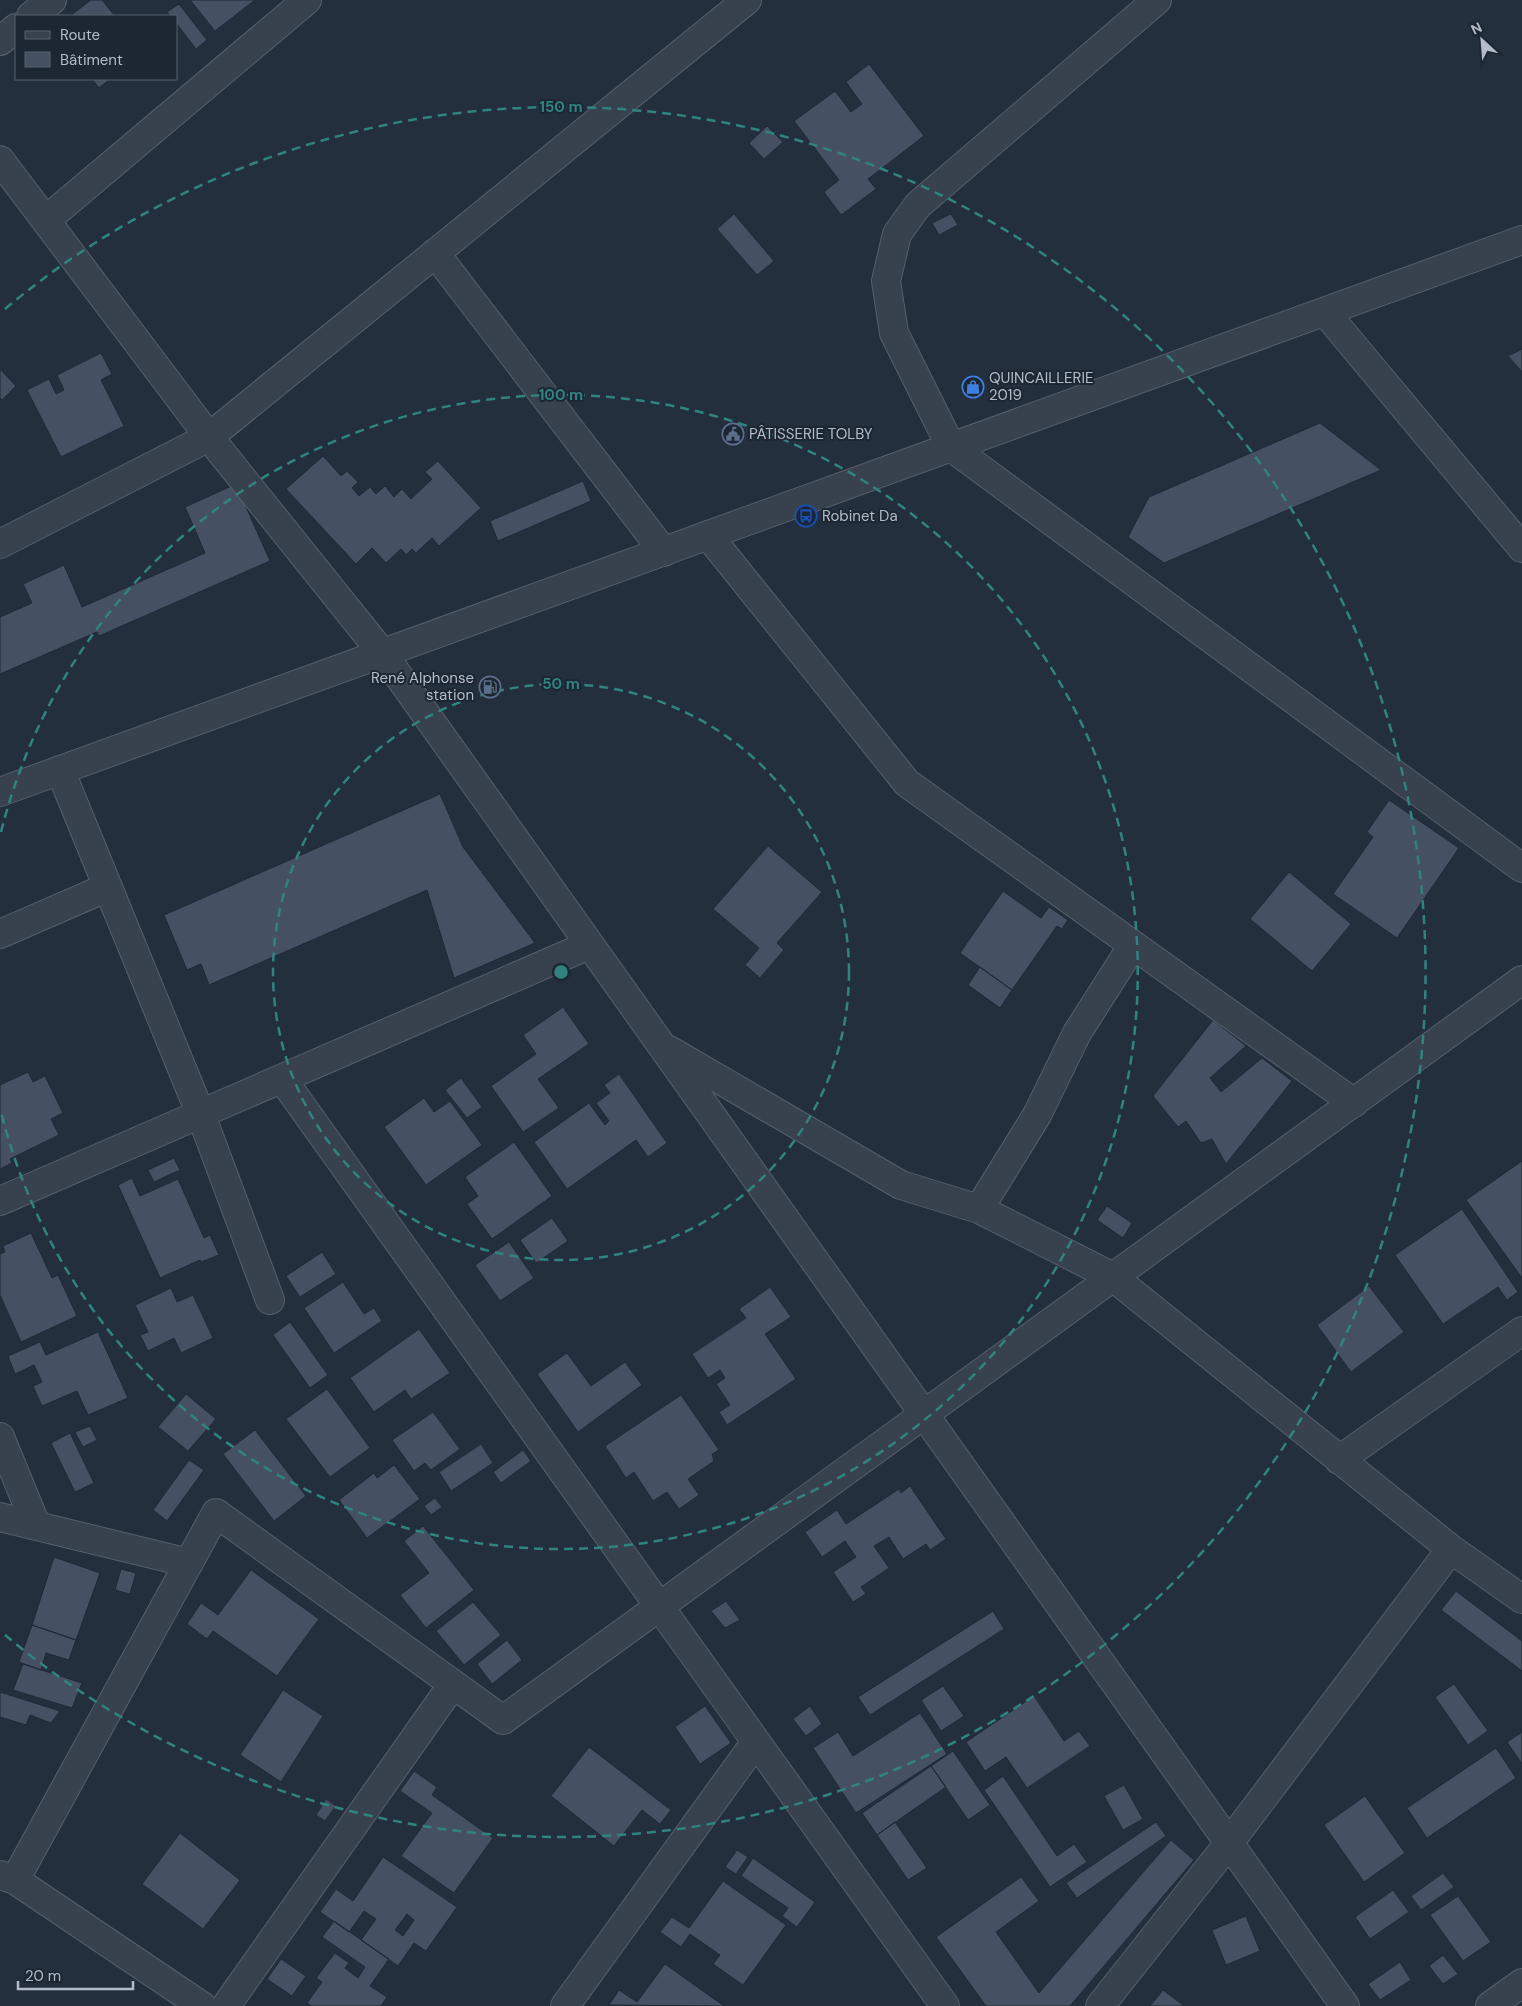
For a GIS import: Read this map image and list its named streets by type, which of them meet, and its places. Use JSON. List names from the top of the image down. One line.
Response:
{"places":{"shop":["QUINCAILLERIE 2019"],"public building":["PÂTISSERIE TOLBY"],"bus stop":["Robinet Da"],"fuel station":["René Alphonse station"]},"legend":["Route","Bâtiment"],"scale_bar":"20 m","north":"top left","rings":["150 m","100 m","50 m"]}
